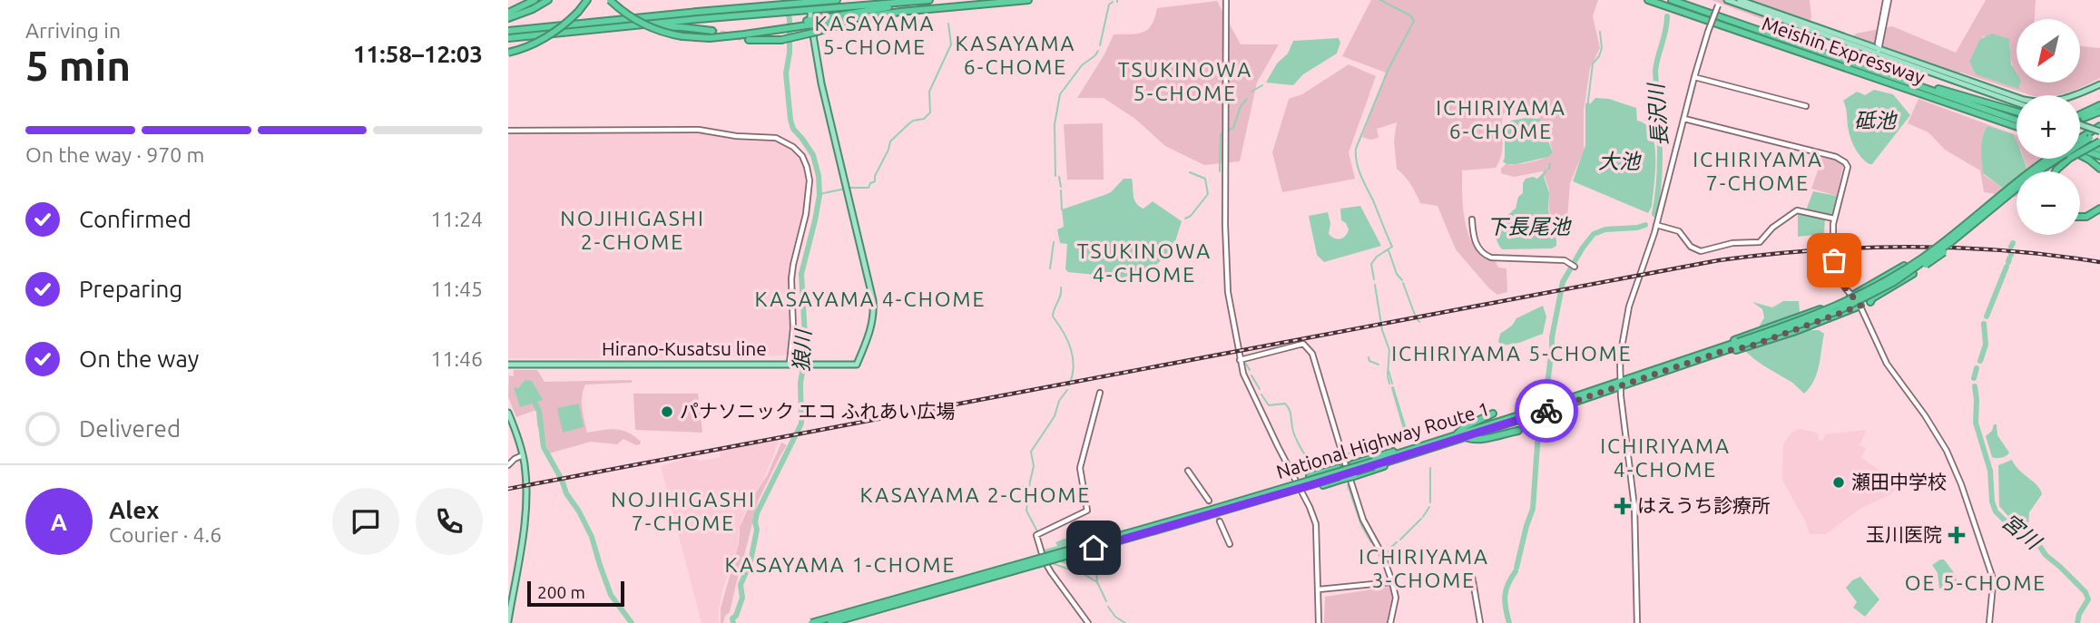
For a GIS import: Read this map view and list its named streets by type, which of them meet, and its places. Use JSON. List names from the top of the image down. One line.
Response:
{"streets":{"highway":["Meishin Expressway","National Highway Route 1"],"main road":["Hirano-Kusatsu line"]},"districts":["KASAYAMA 5-CHOME","KASAYAMA 6-CHOME","TSUKINOWA 5-CHOME","ICHIRIYAMA 6-CHOME","ICHIRIYAMA 7-CHOME","NOJIHIGASHI 2-CHOME","TSUKINOWA 4-CHOME","KASAYAMA 4-CHOME","ICHIRIYAMA 5-CHOME","ICHIRIYAMA 4-CHOME","KASAYAMA 2-CHOME","NOJIHIGASHI 7-CHOME","ICHIRIYAMA 3-CHOME","KASAYAMA 1-CHOME","OE 5-CHOME"],"water":["長沢川","砥池","大池","下長尾池","狼川","宮川"],"places":{"other":["パナソニック エコ ふれあい広場","瀬田中学校"],"health":["はえうち診療所","玉川医院"]},"scale_bar":"200 m","north":"bottom left","page":{"heading":["5 min","Arriving in","11:58–12:03"],"panel":["Alex","Courier · 4.6"],"map_buttons":["+","−"],"bar":"On the way · 970 m","list":[["Confirmed","11:24"],["Preparing","11:45"],["On the way","11:46"],"Delivered"],"round":"A","scale":"200 m"}}
